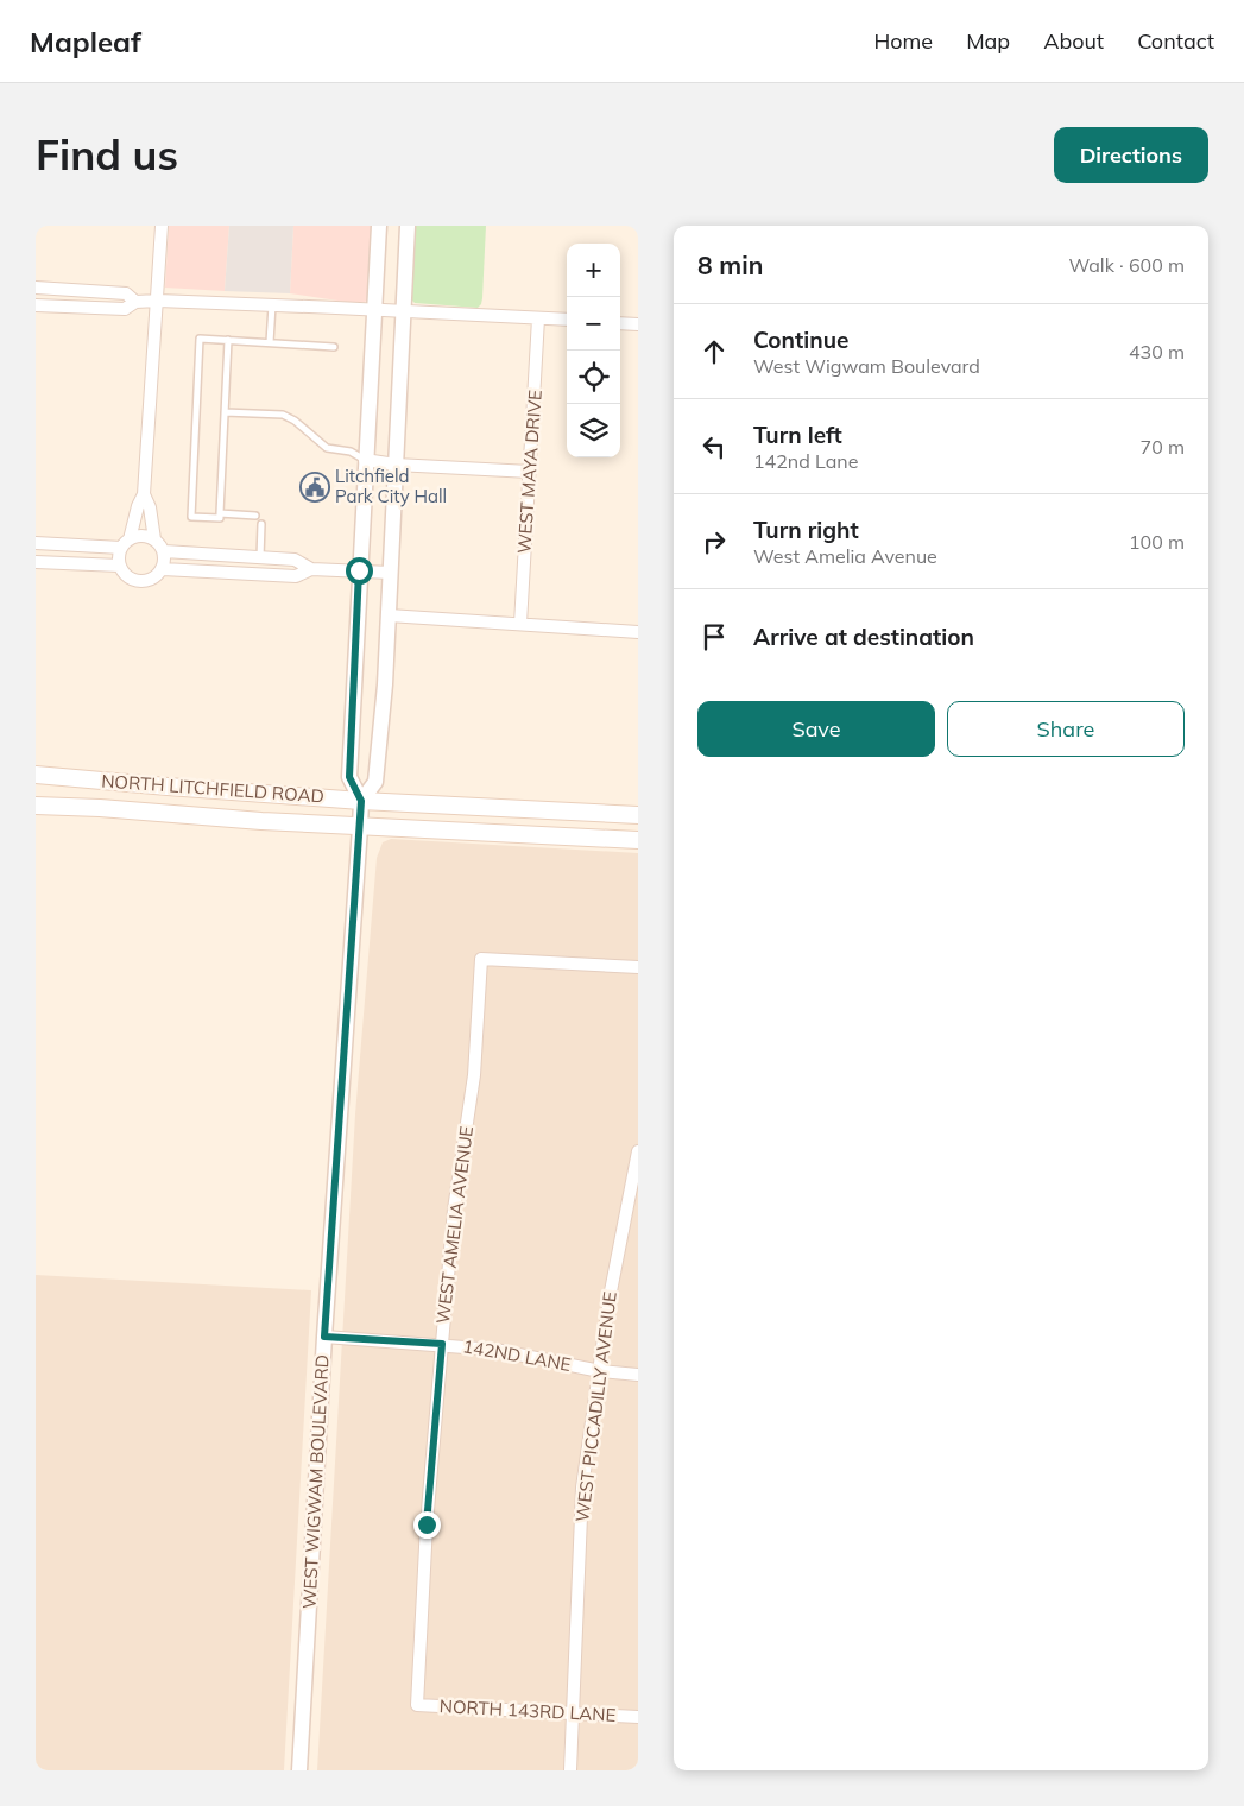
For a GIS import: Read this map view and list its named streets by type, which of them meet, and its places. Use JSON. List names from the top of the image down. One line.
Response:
{"streets":{"main road":["NORTH LITCHFIELD ROAD"],"street":["WEST MAYA DRIVE","WEST AMELIA AVENUE","142ND LANE","WEST PICCADILLY AVENUE","WEST WIGWAM BOULEVARD","NORTH 143RD LANE"]},"crossings":[["NORTH LITCHFIELD ROAD","WEST WIGWAM BOULEVARD"],["WEST AMELIA AVENUE","142ND LANE"],["WEST AMELIA AVENUE","NORTH 143RD LANE"],["142ND LANE","WEST PICCADILLY AVENUE"],["142ND LANE","WEST WIGWAM BOULEVARD"],["WEST PICCADILLY AVENUE","NORTH 143RD LANE"]],"places":{"public building":["Litchfield Park City Hall"]},"page":{"header":"Mapleaf","nav":["Home","Map","About","Contact"],"buttons":["Directions",["Save","Share"]],"title":"Find us","heading":["8 min","Walk · 600 m"],"map_buttons":["+","−"],"list":[["Continue","West Wigwam Boulevard","430 m"],["Turn left","142nd Lane","70 m"],["Turn right","West Amelia Avenue","100 m"],"Arrive at destination"]}}
